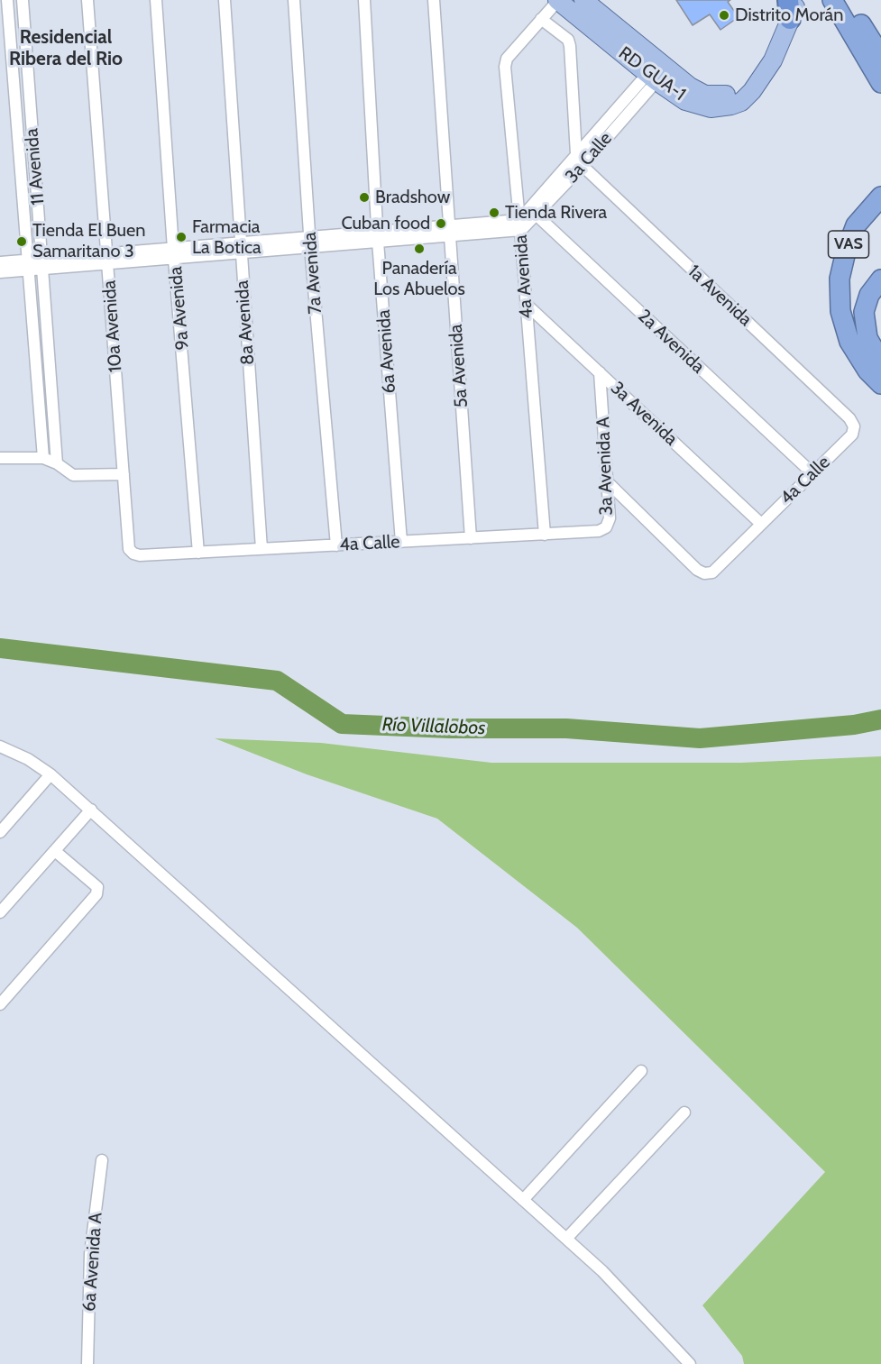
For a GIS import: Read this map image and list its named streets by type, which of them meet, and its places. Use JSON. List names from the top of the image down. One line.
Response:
{"streets":{"highway":["VAS"],"main road":["RD GUA-1"],"street":["3a Calle","11 Avenida","7a Avenida","4a Avenida","1a Avenida","9a Avenida","8a Avenida","10a Avenida","2a Avenida","6a Avenida","5a Avenida","3a Avenida","3a Avenida A","4a Calle","6a Avenida A"]},"crossings":[["RD GUA-1","3a Calle"],["RD GUA-1","4a Avenida"],["3a Calle","4a Avenida"],["3a Calle","1a Avenida"],["3a Calle","2a Avenida"],["7a Avenida","4a Calle"],["4a Avenida","3a Avenida"],["4a Avenida","4a Calle"],["1a Avenida","4a Calle"],["9a Avenida","4a Calle"],["8a Avenida","4a Calle"],["10a Avenida","4a Calle"],["2a Avenida","4a Calle"],["6a Avenida","4a Calle"],["5a Avenida","4a Calle"],["3a Avenida","3a Avenida A"],["3a Avenida","4a Calle"],["3a Avenida A","4a Calle"]],"districts":["Residencial Ribera del Rio"],"water":["Río Villalobos"],"places":["Distrito Morán","Bradshow","Tienda Rivera","Cuban food","Farmacia La Botica","Tienda El Buen Samaritano 3","Panadería Los Abuelos"]}
